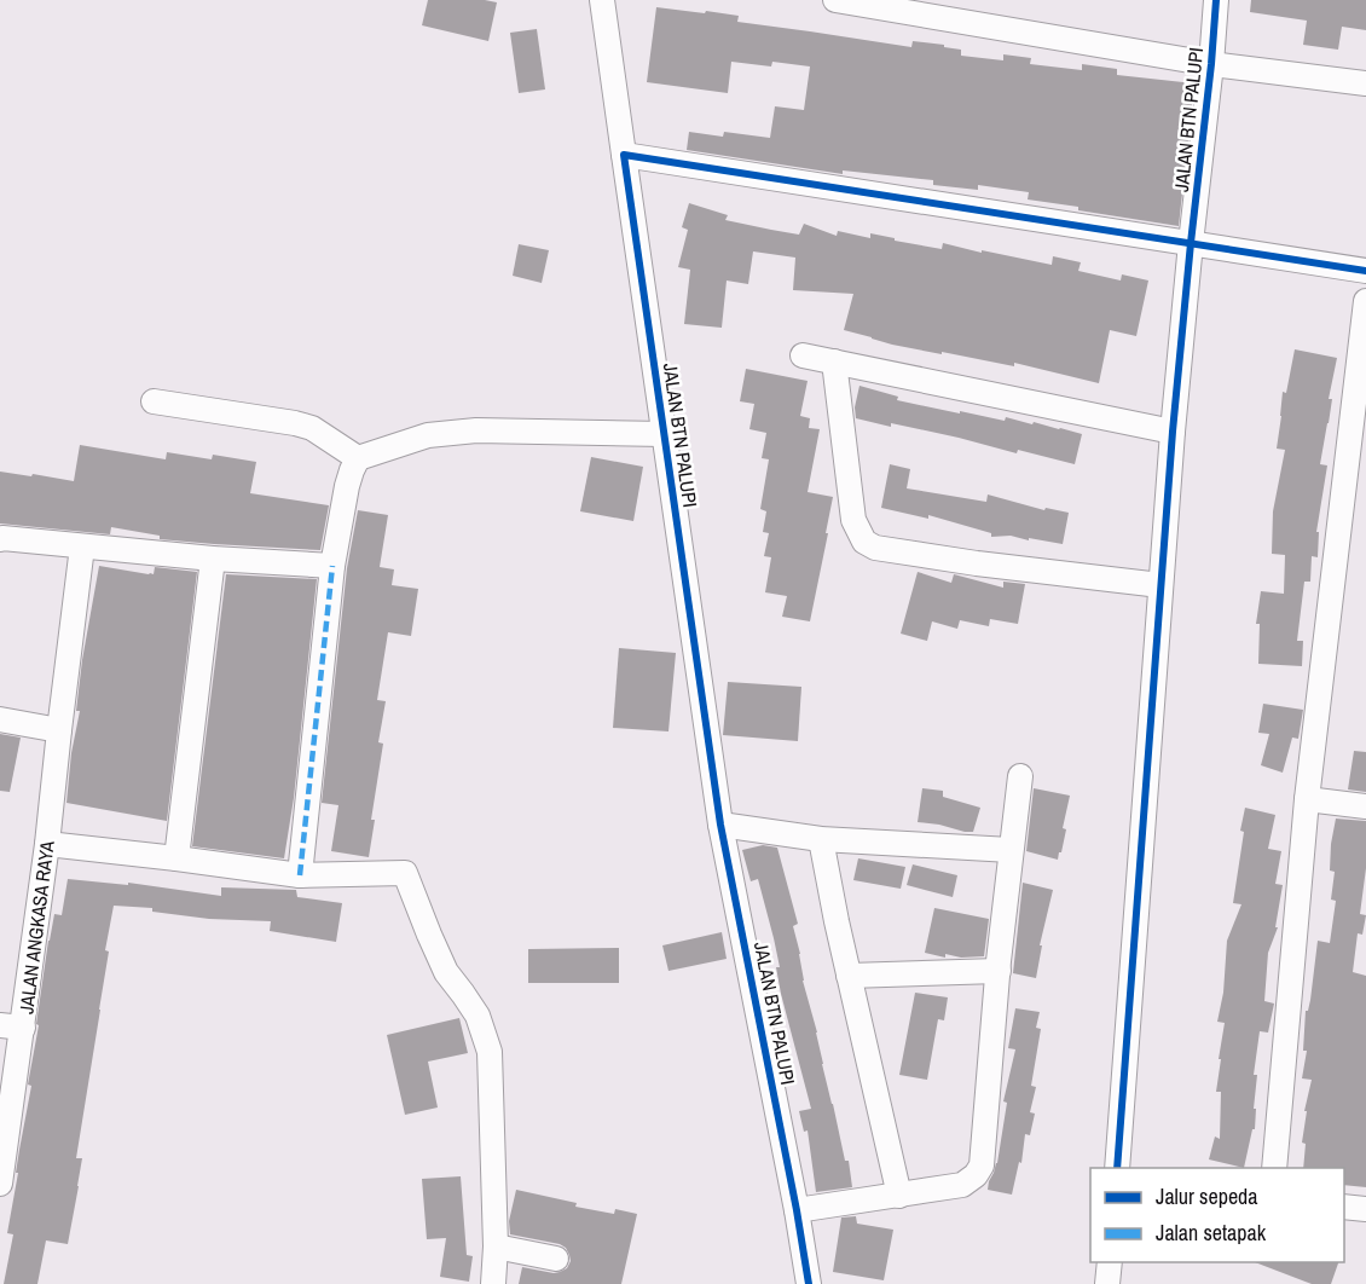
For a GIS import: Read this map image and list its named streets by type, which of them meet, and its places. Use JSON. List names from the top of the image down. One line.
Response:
{"streets":{"street":["JALAN BTN PALUPI","JALAN ANGKASA RAYA"]},"legend":["Jalur sepeda","Jalan setapak"]}
